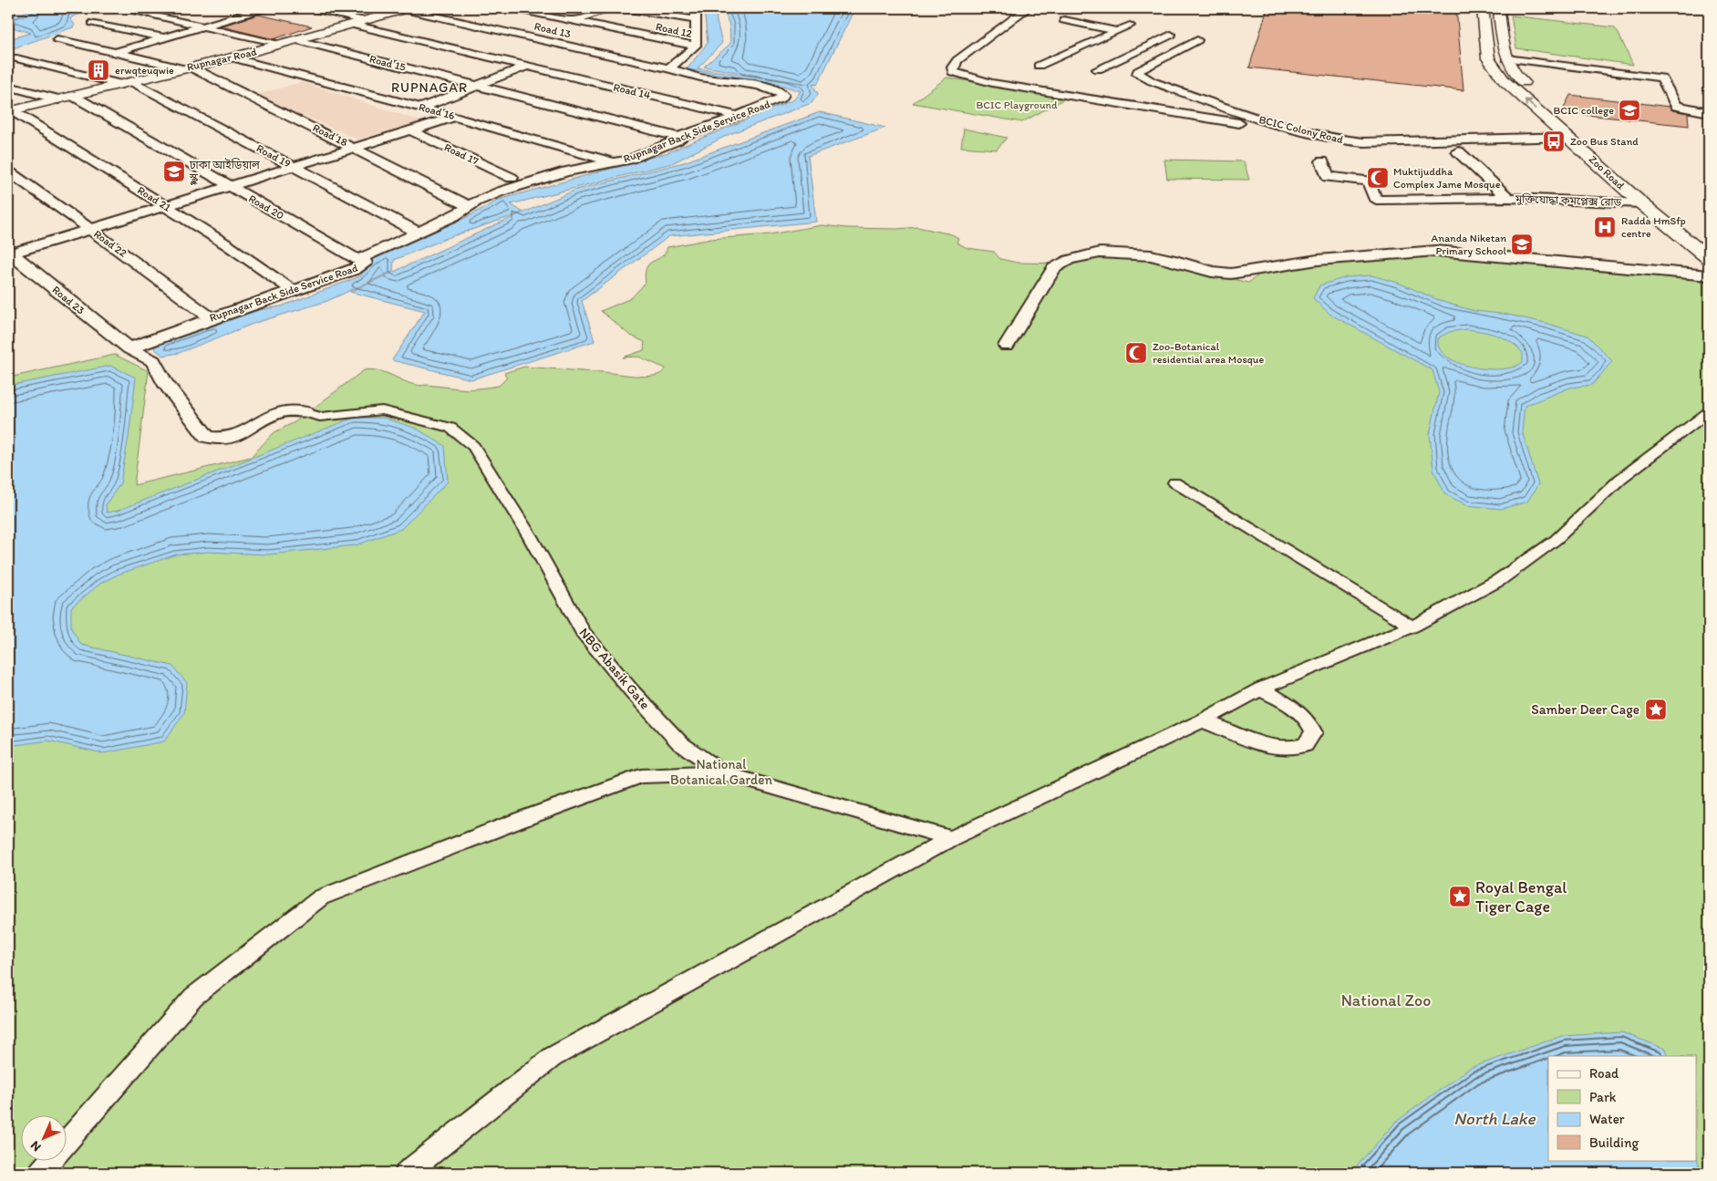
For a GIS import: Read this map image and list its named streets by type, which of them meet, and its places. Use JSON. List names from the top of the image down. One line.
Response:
{"streets":{"main road":["Rupnagar Road","Zoo Road"],"street":["Road 13","Road 12","Road 15","Road 14","Road 16","BCIC Colony Road","Rupnagar Back Side Service Road","Road 18","Road 17","Road 19","Road 21","মুক্তিযোদ্ধা কমপ্লেক্স রোড","Road 20","Road 22","Road 23","NBG Abasik Gate"]},"crossings":[["Road 13","Rupnagar Road"],["Road 13","Rupnagar Back Side Service Road"],["Rupnagar Road","Road 15"],["Rupnagar Road","Road 16"],["Rupnagar Road","Road 18"],["Rupnagar Road","Road 19"],["Rupnagar Road","Road 21"],["Rupnagar Road","Road 20"],["Road 15","Rupnagar Back Side Service Road"],["Road 14","Rupnagar Back Side Service Road"],["Road 16","Rupnagar Back Side Service Road"],["BCIC Colony Road","Zoo Road"],["Rupnagar Back Side Service Road","Road 18"],["Rupnagar Back Side Service Road","Road 19"],["Rupnagar Back Side Service Road","Road 21"],["Rupnagar Back Side Service Road","Road 20"],["Rupnagar Back Side Service Road","Road 22"],["Rupnagar Back Side Service Road","Road 23"],["Zoo Road","মুক্তিযোদ্ধা কমপ্লেক্স রোড"],["Road 23","NBG Abasik Gate"]],"districts":["RUPNAGAR"],"water":["North Lake"],"parks":["BCIC Playground","National Botanical Garden","National Zoo"],"places":{"building":["erwqteuqwie"],"school or university":["BCIC college","ঢাকা আইডিয়াল স্কুল","Ananda Niketan Primary School"],"bus stop":["Zoo Bus Stand"],"mosque":["Muktijuddha Complex Jame Mosque","Zoo-Botanical residential area Mosque"],"hospital":["Radda HmSfp centre"],"place":["Samber Deer Cage","Royal Bengal Tiger Cage"]},"legend":["Road","Park","Water","Building"],"north":"bottom left"}
